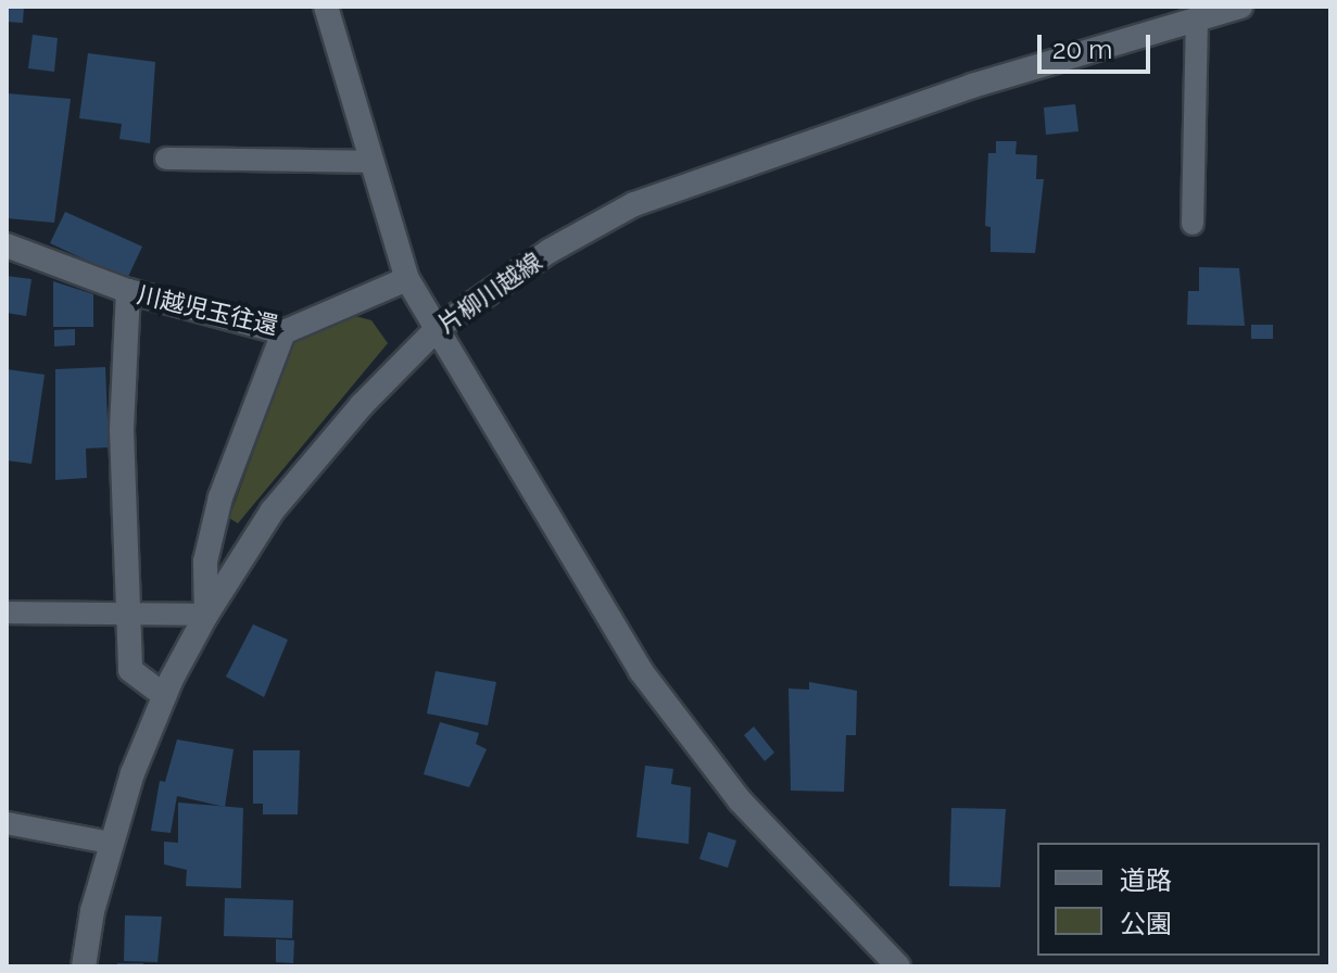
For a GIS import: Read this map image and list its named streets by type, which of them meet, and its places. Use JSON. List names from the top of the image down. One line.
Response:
{"streets":{"street":["片柳川越線","川越児玉往還"]},"legend":["道路","公園"],"scale_bar":"20 m"}
